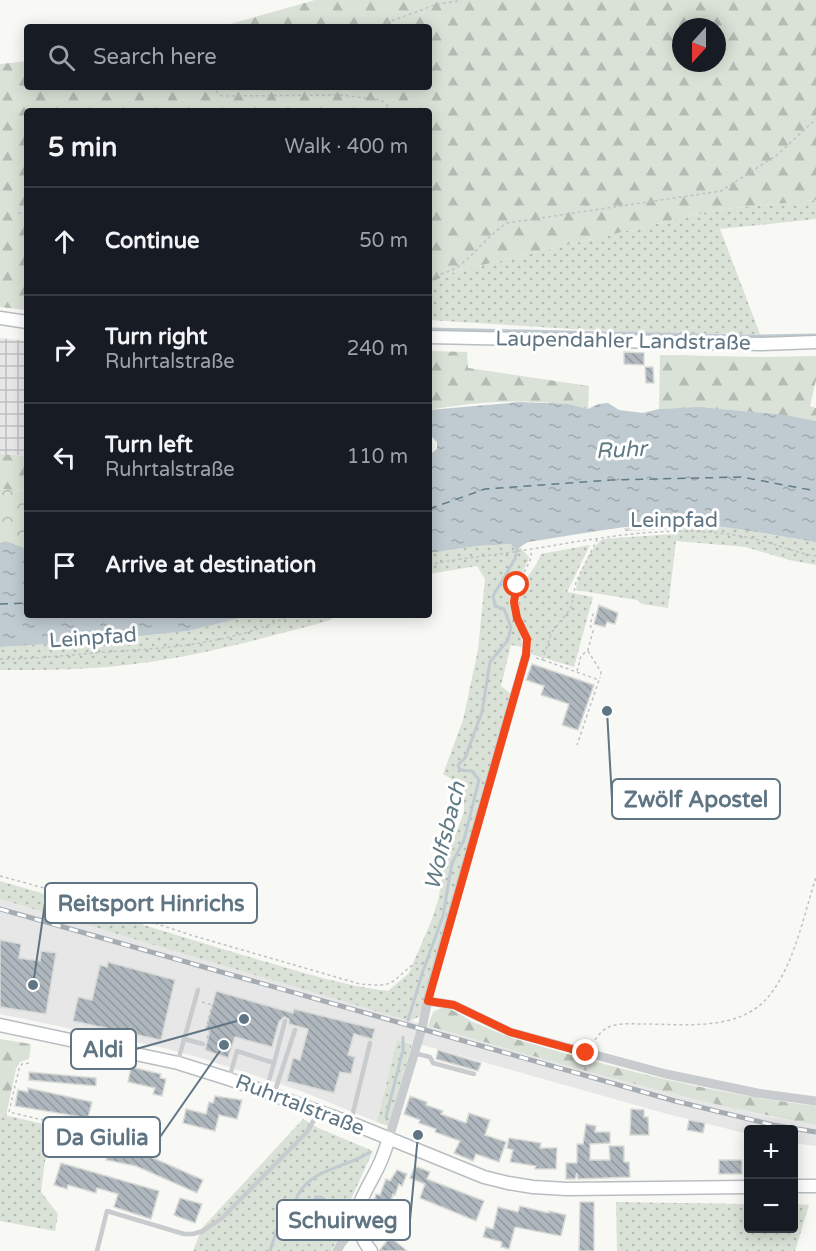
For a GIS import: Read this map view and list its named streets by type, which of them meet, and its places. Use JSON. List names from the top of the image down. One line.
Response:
{"streets":{"main road":["Laupendahler Landstraße","Ruhrtalstraße"],"path":["Leinpfad"]},"water":["Ruhr","Wolfsbach"],"places":["Zwölf Apostel","Reitsport Hinrichs","Aldi","Da Giulia","Schuirweg"],"north":"bottom","page":{"search":"Search here","heading":["5 min","Walk · 400 m"],"list":[["Continue","50 m"],["Turn right","Ruhrtalstraße","240 m"],["Turn left","Ruhrtalstraße","110 m"],"Arrive at destination"],"map_buttons":["+","−"]}}
